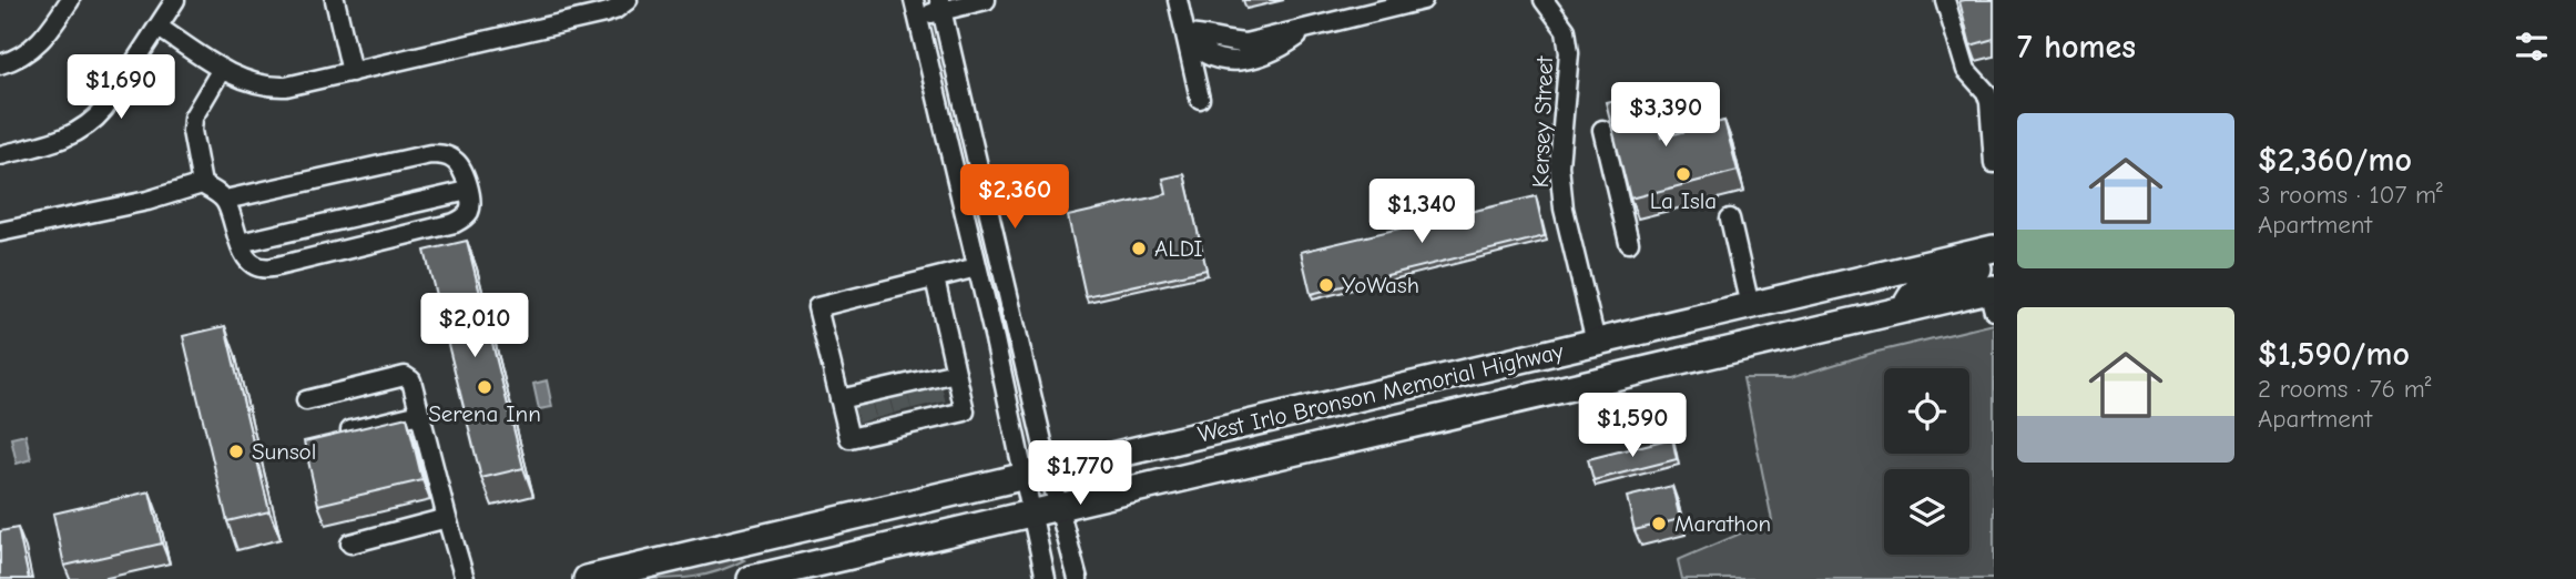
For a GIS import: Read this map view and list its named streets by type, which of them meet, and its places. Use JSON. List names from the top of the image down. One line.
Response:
{"streets":{"highway":["West Irlo Bronson Memorial Highway"],"street":["Kersey Street"]},"crossings":[["Kersey Street","West Irlo Bronson Memorial Highway"]],"places":["La Isla","ALDI","YoWash","Serena Inn","Sunsol","Marathon"],"page":{"heading":"7 homes","price":["$1,690","$3,390","$2,360","$1,340","$2,010","$1,590","$1,770"],"list":[{"name":"$2,360/mo","note":"3 rooms · 107 m² · Apartment"},{"name":"$1,590/mo","note":"2 rooms · 76 m² · Apartment"}]}}
